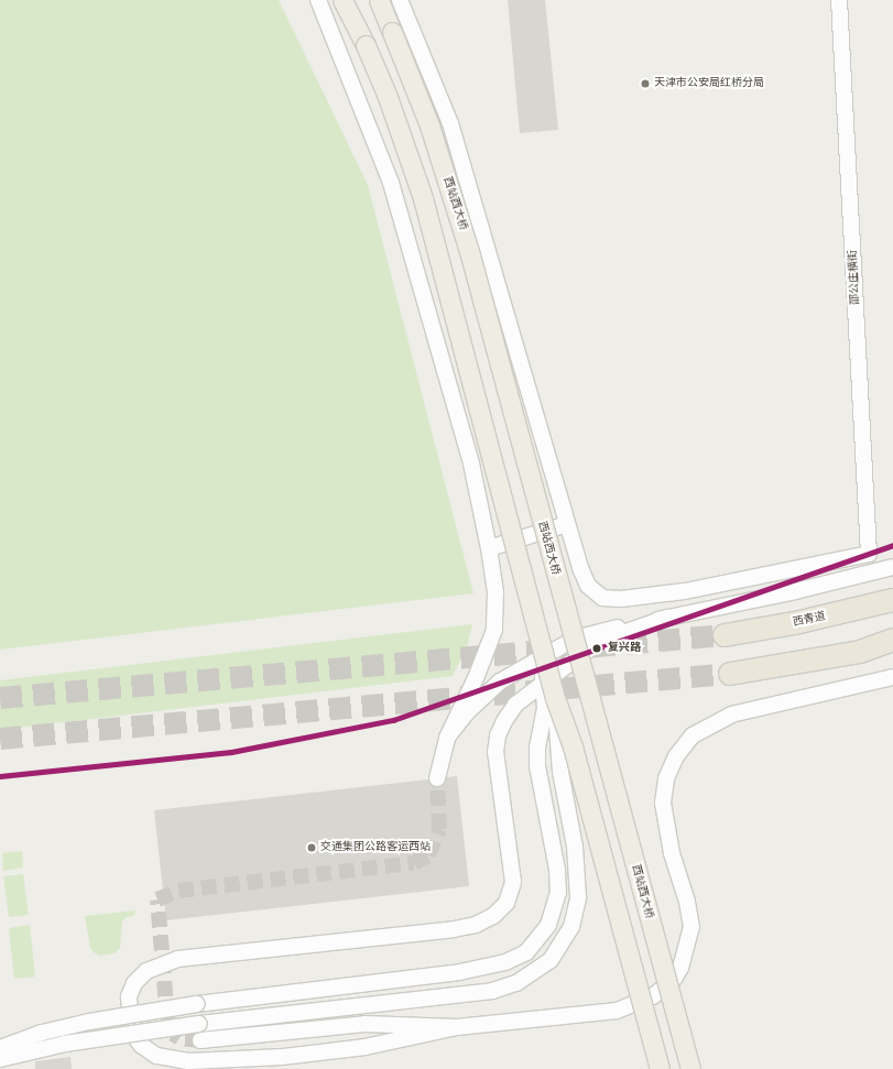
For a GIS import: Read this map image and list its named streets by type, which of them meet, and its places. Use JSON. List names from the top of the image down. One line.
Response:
{"streets":{"highway":["西青道"],"main road":["西站西大桥"],"street":["邵公庄横街"]},"places":["天津市公安局红桥分局","复兴路","交通集团公路客运西站"]}
